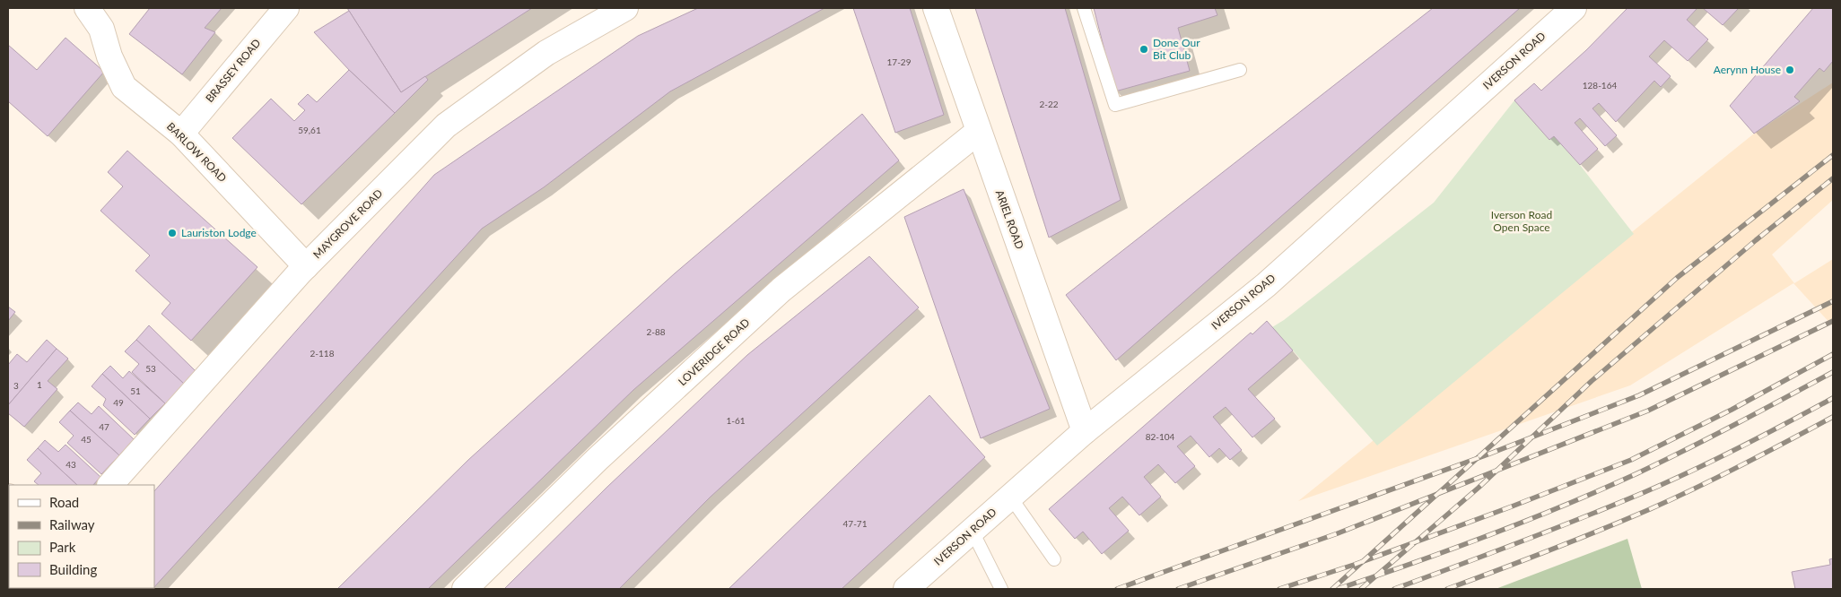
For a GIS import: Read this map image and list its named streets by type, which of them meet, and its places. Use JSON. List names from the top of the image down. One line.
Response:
{"streets":{"street":["IVERSON ROAD","BRASSEY ROAD","BARLOW ROAD","ARIEL ROAD","MAYGROVE ROAD","LOVERIDGE ROAD"]},"crossings":[["IVERSON ROAD","ARIEL ROAD"],["BRASSEY ROAD","BARLOW ROAD"],["BARLOW ROAD","MAYGROVE ROAD"],["ARIEL ROAD","LOVERIDGE ROAD"]],"parks":["Iverson Road Open Space"],"places":["Done Our Bit Club","Aerynn House","Lauriston Lodge"],"house_numbers":["17-29","128-164","2-22","59,61","2-88","2-118","53","1","3","51","49","1-61","47","82-104","45","43","47-71"],"legend":["Road","Railway","Park","Building"]}
